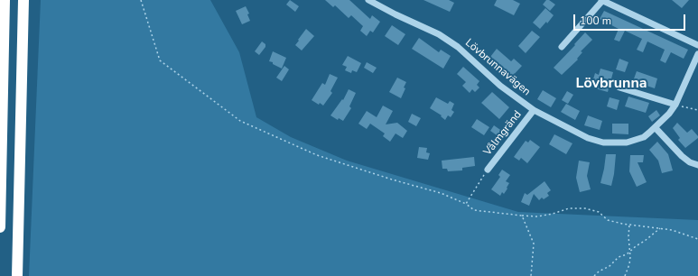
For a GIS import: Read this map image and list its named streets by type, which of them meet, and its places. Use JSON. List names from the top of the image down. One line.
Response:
{"streets":{"street":["Lövbrunnavägen","Vålmgränd"]},"crossings":[["Lövbrunnavägen","Vålmgränd"]],"districts":["Lövbrunna"],"scale_bar":"100 m"}
